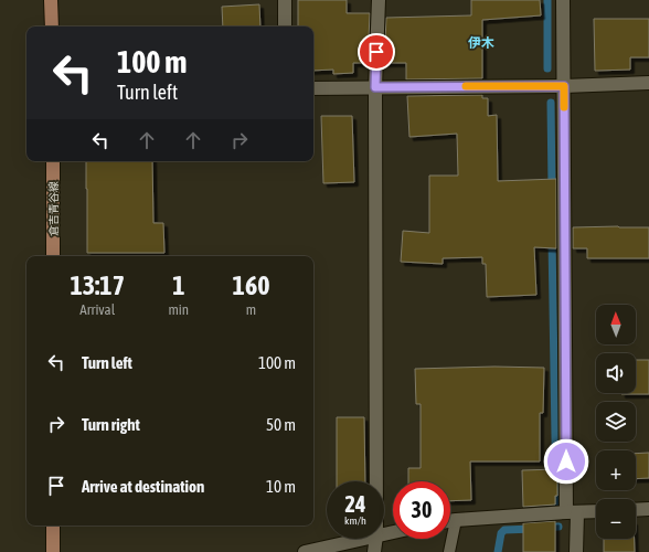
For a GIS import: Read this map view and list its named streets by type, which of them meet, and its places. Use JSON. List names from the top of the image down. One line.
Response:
{"streets":{"main road":["倉吉青谷線"]},"districts":["伊木"],"north":"top","page":{"turn":["100 m","Turn left"],"eta":["13:17","Arrival","1","min","160","m"],"map_buttons":["+","−"],"list":[{"name":"Turn left","value":"100 m"},{"name":"Turn right","value":"50 m"},{"name":"Arrive at destination","value":"10 m"}],"speed":"24 km/h","limit":"30"}}
